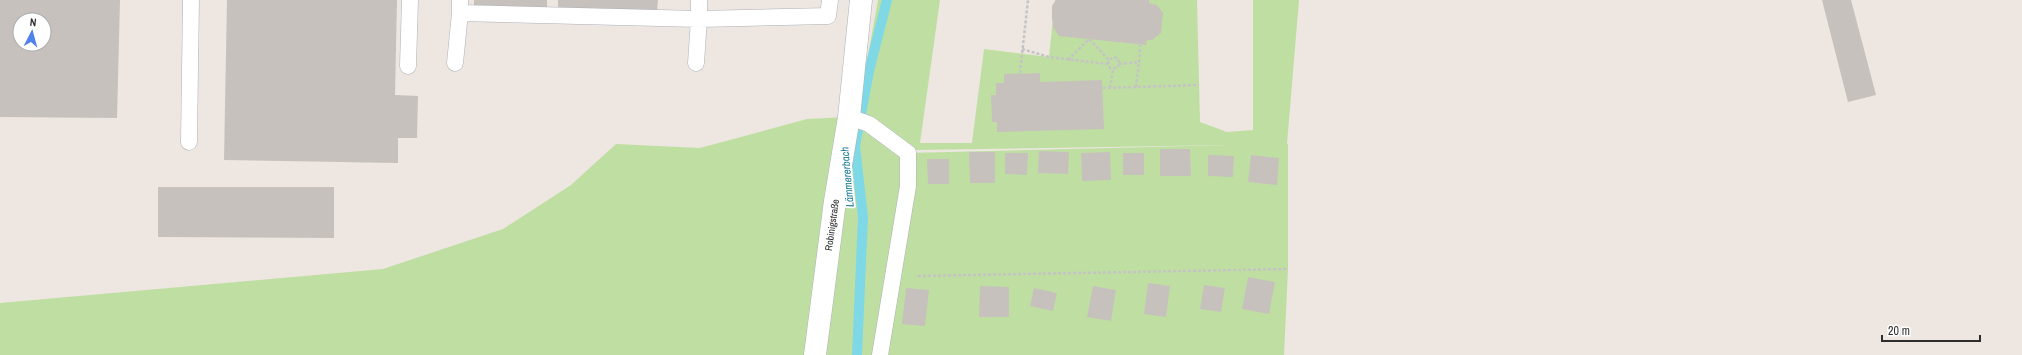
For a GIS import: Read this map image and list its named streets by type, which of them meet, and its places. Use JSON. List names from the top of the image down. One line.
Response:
{"streets":{"street":["Robinigstraße"]},"water":["Lämmererbach"],"scale_bar":"20 m","north":"top"}
